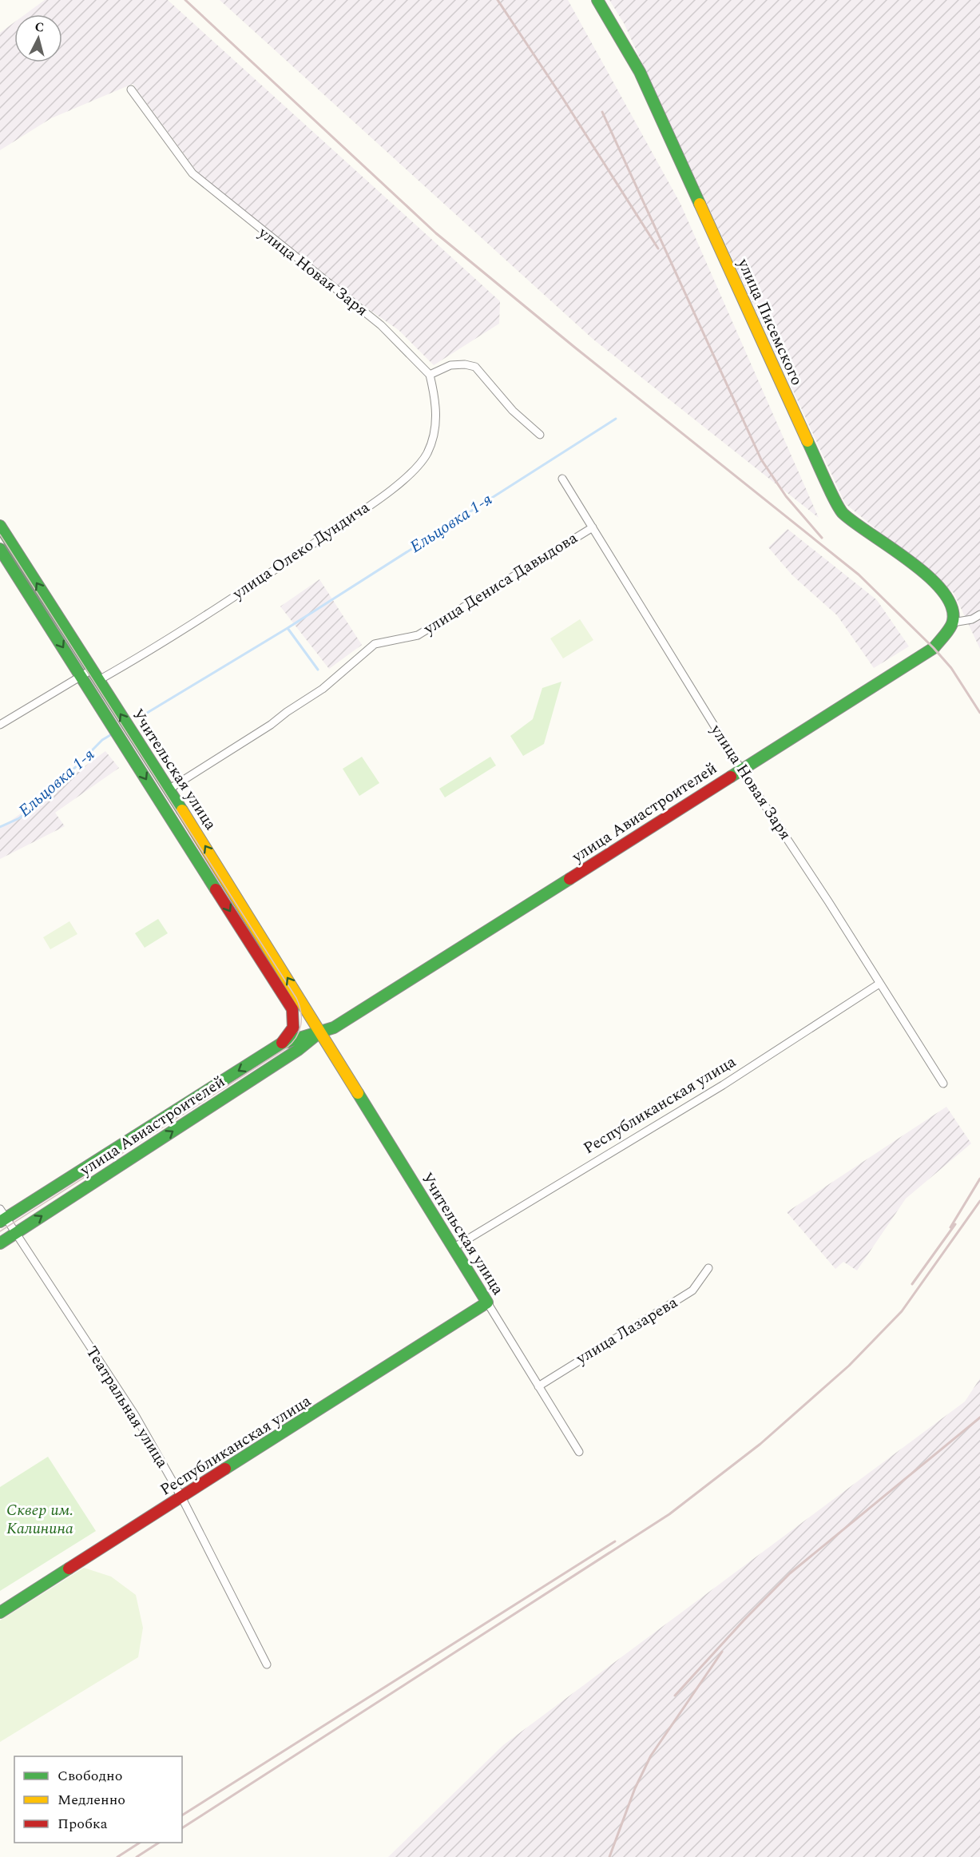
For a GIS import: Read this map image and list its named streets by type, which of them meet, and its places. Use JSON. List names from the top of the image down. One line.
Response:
{"streets":{"street":["улица Новая Заря","улица Писемского","улица Олеко Дундича","улица Дениса Давыдова","Учительская улица","улица Авиастроителей","Республиканская улица","улица Лазарева","Театральная улица"]},"crossings":[["улица Новая Заря","улица Олеко Дундича"],["улица Новая Заря","улица Дениса Давыдова"],["улица Новая Заря","улица Авиастроителей"],["улица Новая Заря","Республиканская улица"],["улица Писемского","улица Авиастроителей"],["улица Олеко Дундича","Учительская улица"],["улица Дениса Давыдова","Учительская улица"],["Учительская улица","улица Авиастроителей"],["Учительская улица","Республиканская улица"],["Учительская улица","улица Лазарева"],["улица Авиастроителей","Театральная улица"],["Республиканская улица","Театральная улица"]],"water":["Ельцовка 1-я"],"parks":["Сквер им. Калинина"],"legend":["Свободно","Медленно","Пробка"],"north":"top"}
